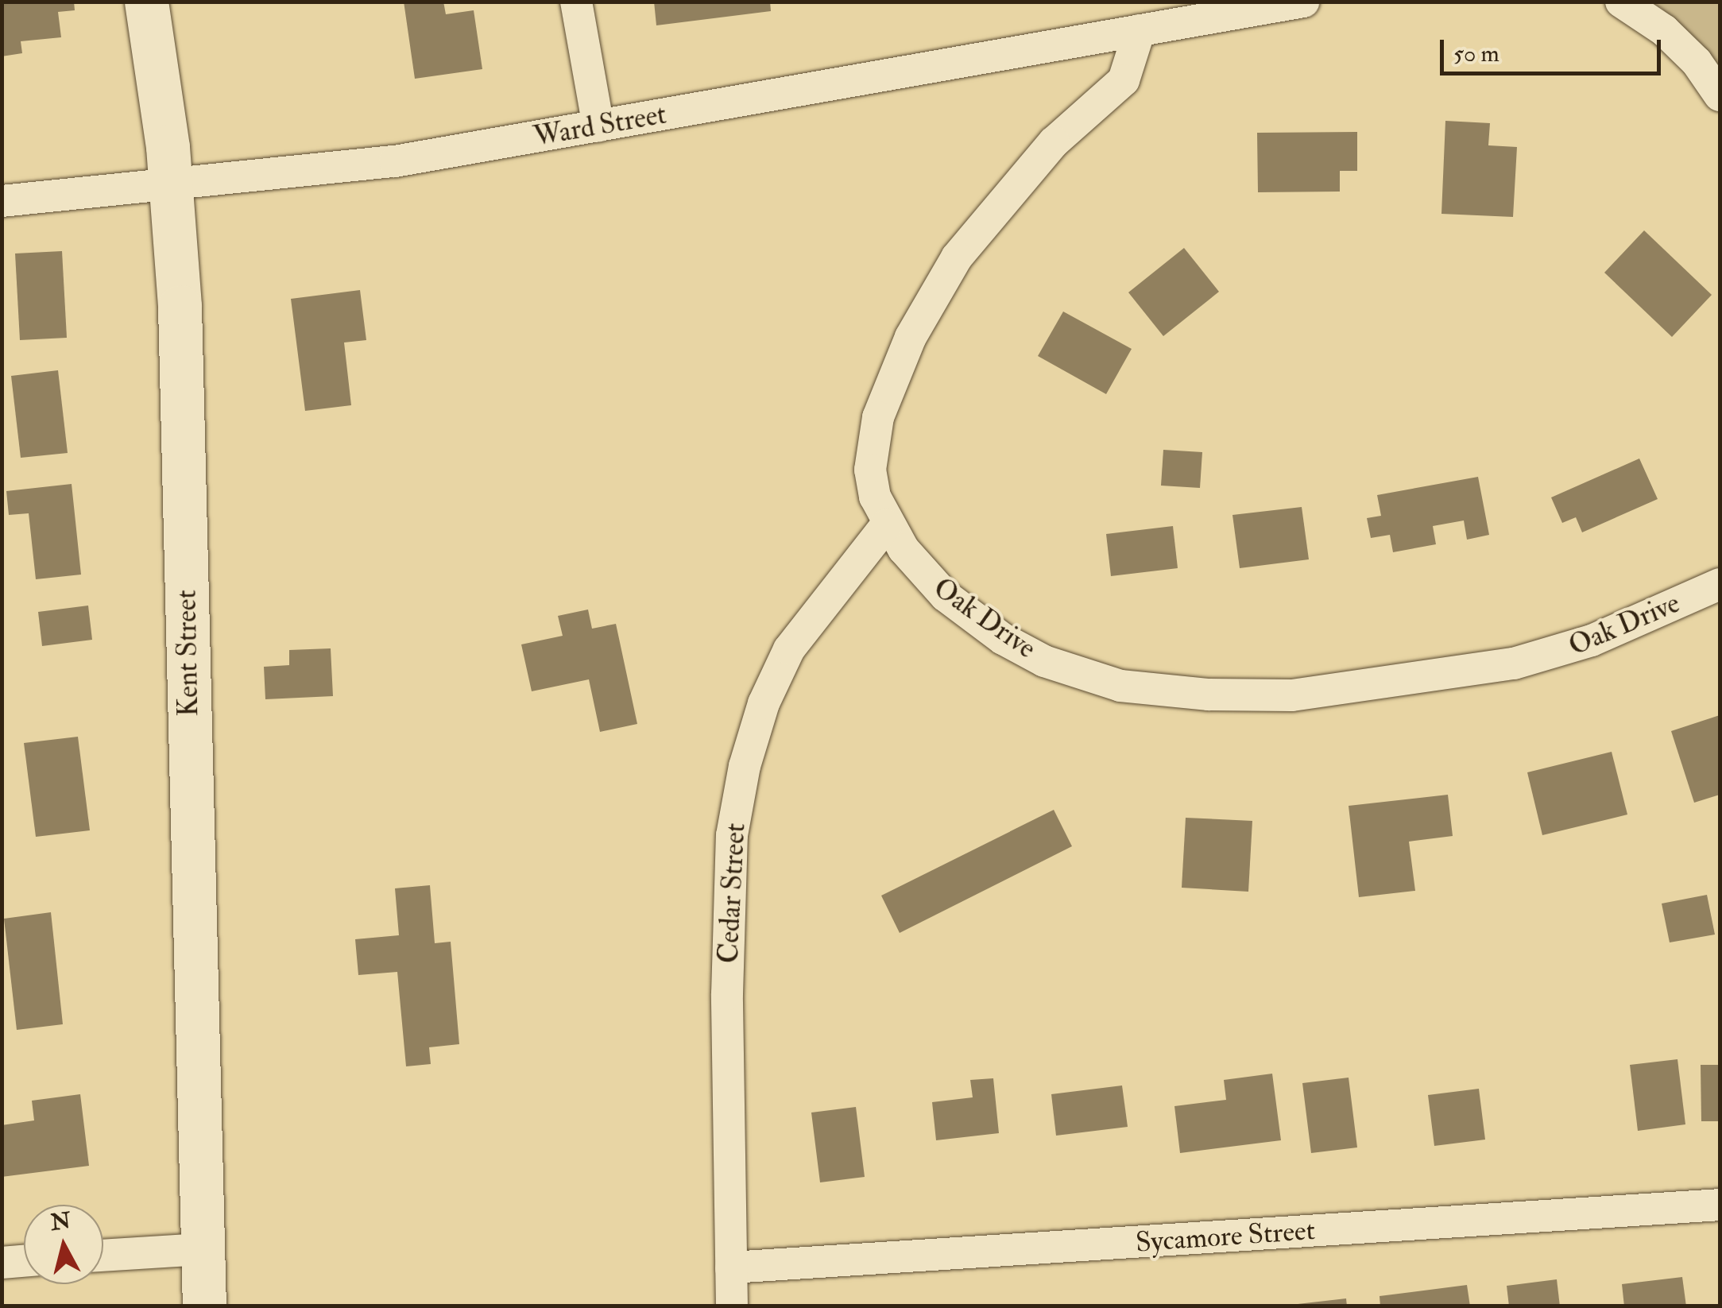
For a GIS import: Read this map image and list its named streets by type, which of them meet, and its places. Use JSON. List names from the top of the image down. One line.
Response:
{"streets":{"street":["Ward Street","Oak Drive","Kent Street","Cedar Street","Sycamore Street"]},"crossings":[["Ward Street","Oak Drive"],["Ward Street","Kent Street"],["Oak Drive","Cedar Street"],["Cedar Street","Sycamore Street"]],"scale_bar":"50 m","north":"top"}
